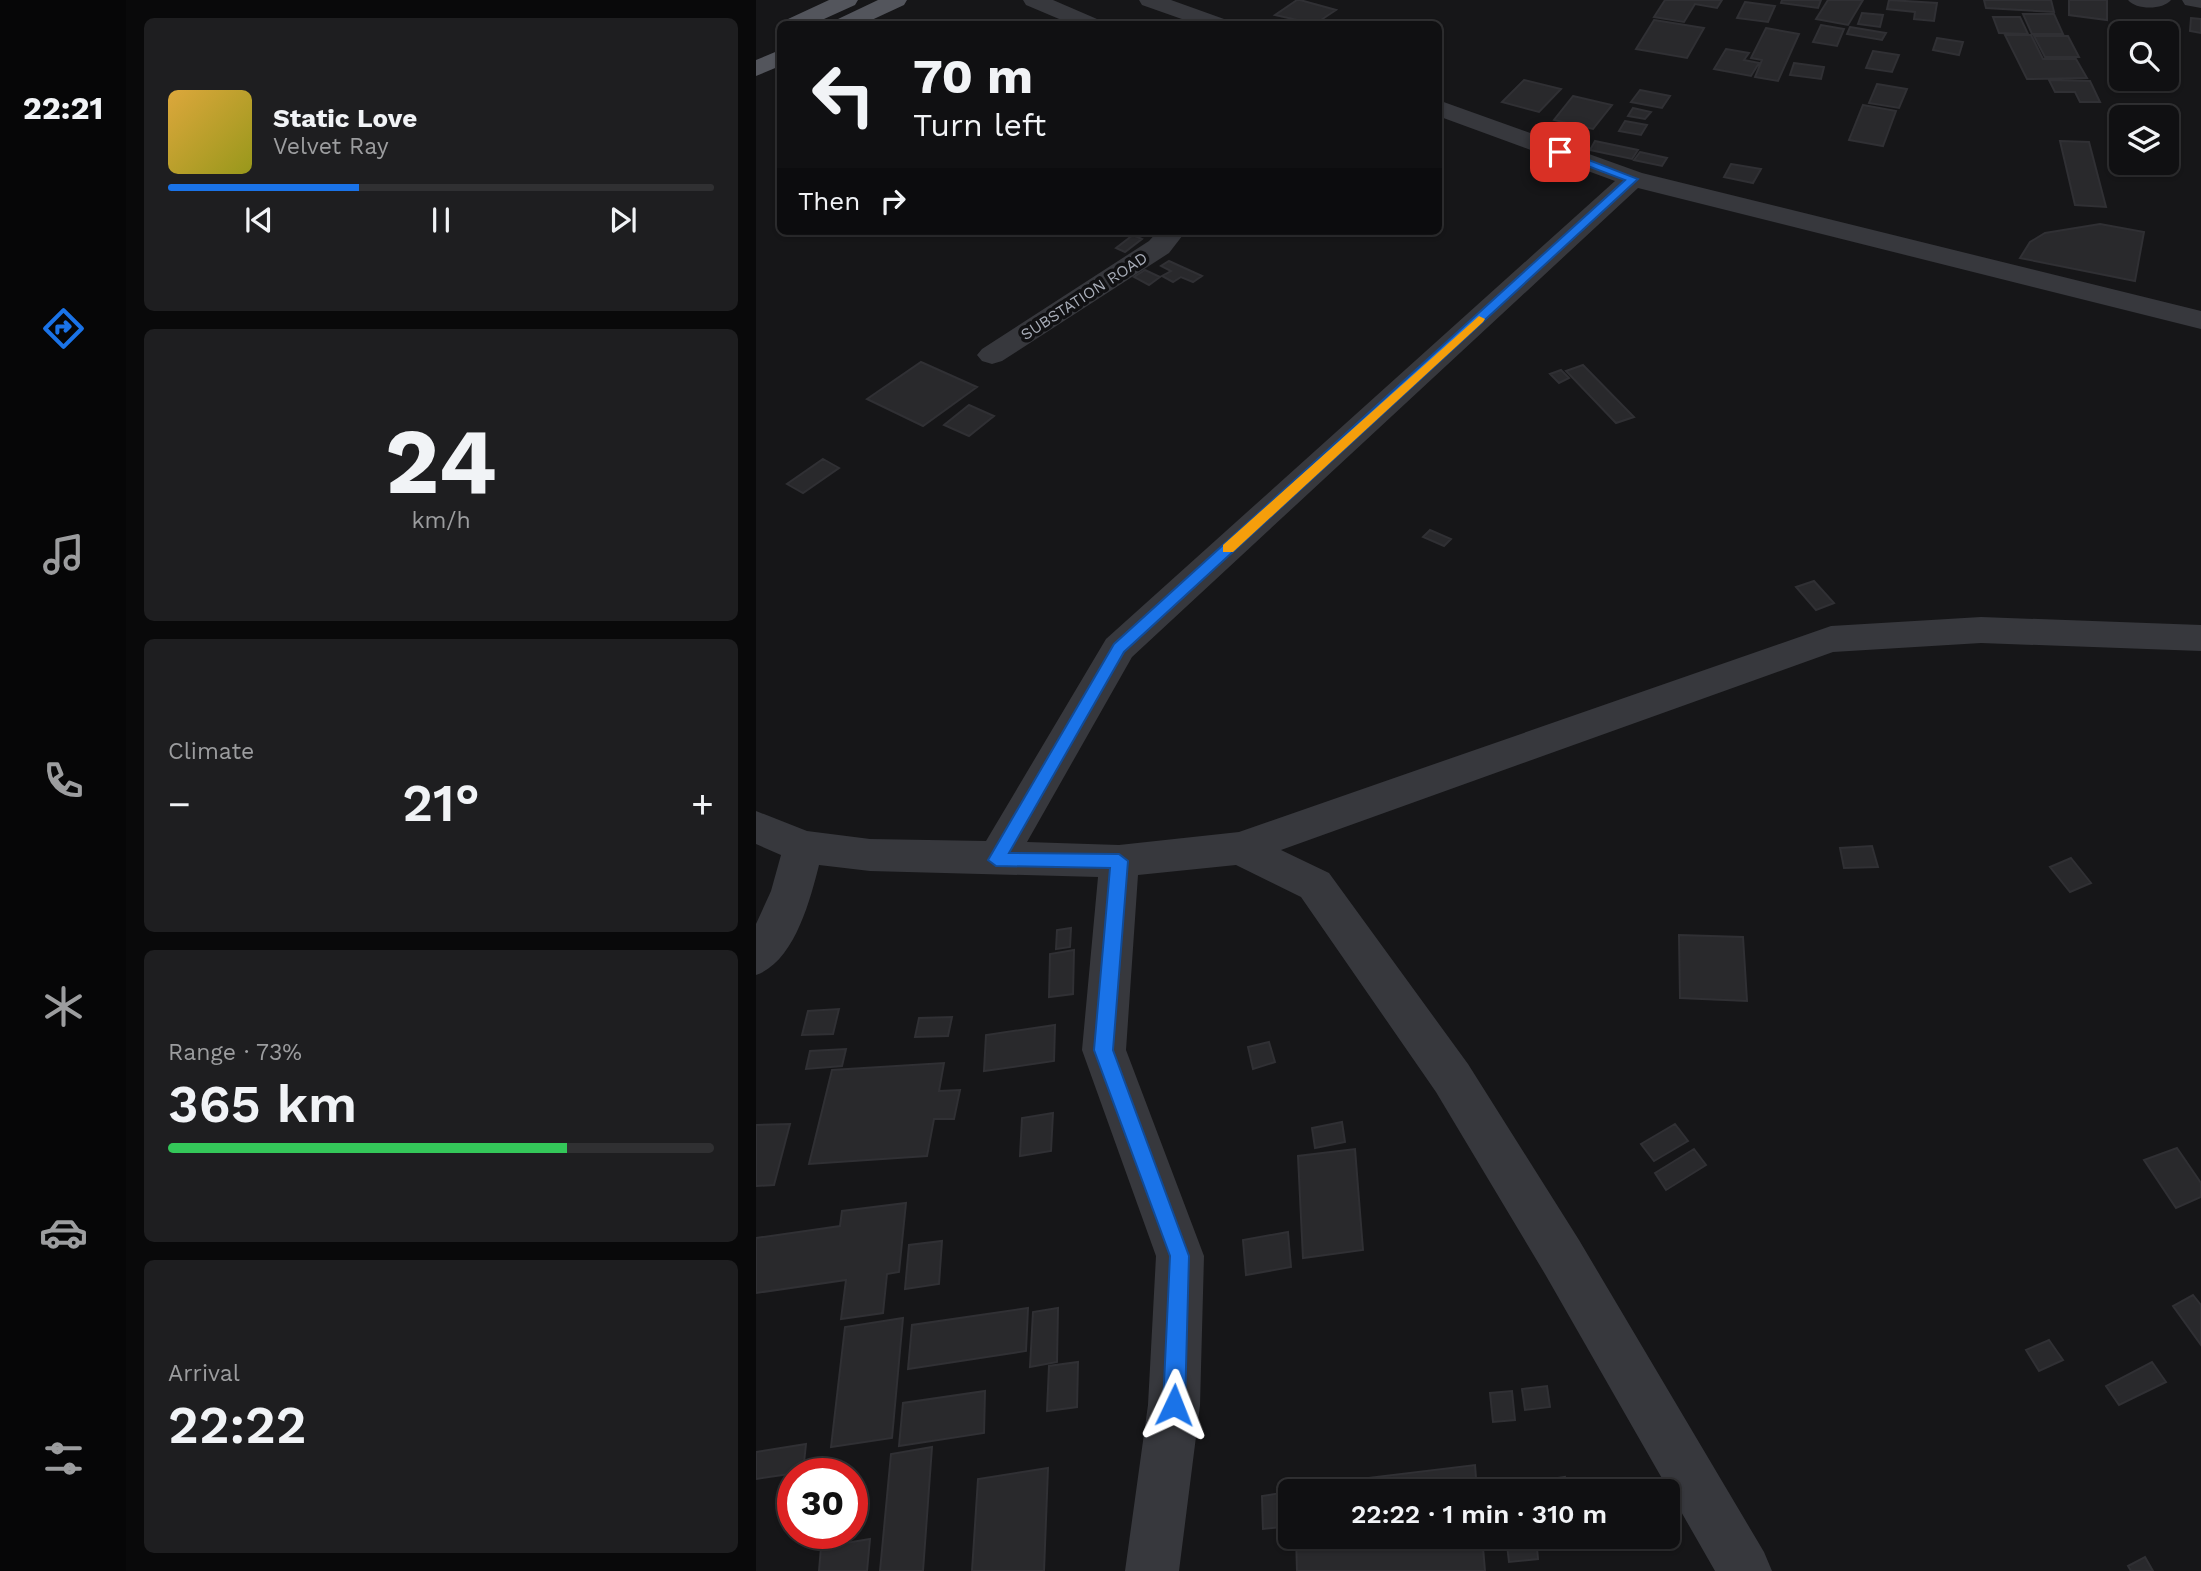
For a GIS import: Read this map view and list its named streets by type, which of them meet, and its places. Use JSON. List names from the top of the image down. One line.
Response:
{"streets":{"street":["SUBSTATION ROAD"]},"page":{"tabs":"22:21","turn":["70 m","Turn left"],"song":["Static Love","Velvet Ray"],"then":"Then","tile":[["24","km/h"],"Climate",["Range · 73%","365 km"],["Arrival","22:22"]],"heat":["−","21°","+"],"limit":"30","trip":"22:22 · 1 min · 310 m"}}
